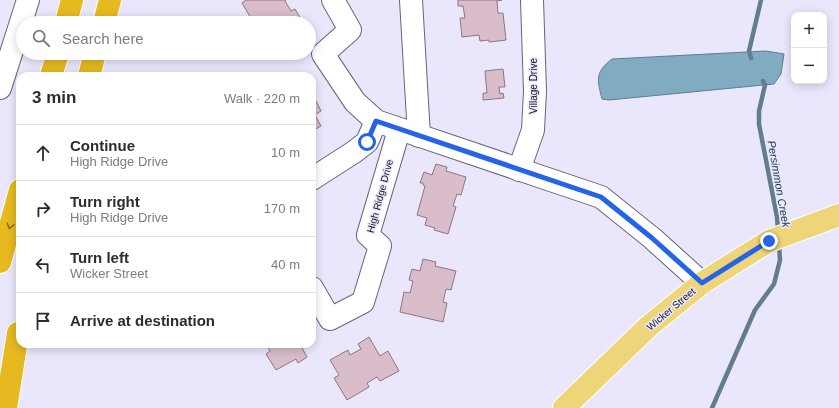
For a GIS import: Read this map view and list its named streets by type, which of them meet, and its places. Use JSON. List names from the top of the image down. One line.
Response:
{"streets":{"main road":["Wicker Street"],"street":["Village Drive","High Ridge Drive"]},"water":["Persimmon Creek"],"page":{"map_buttons":["+","−"],"search":"Search here","heading":["3 min","Walk · 220 m"],"list":[["Continue","High Ridge Drive","10 m"],["Turn right","High Ridge Drive","170 m"],["Turn left","Wicker Street","40 m"],"Arrive at destination"]}}
